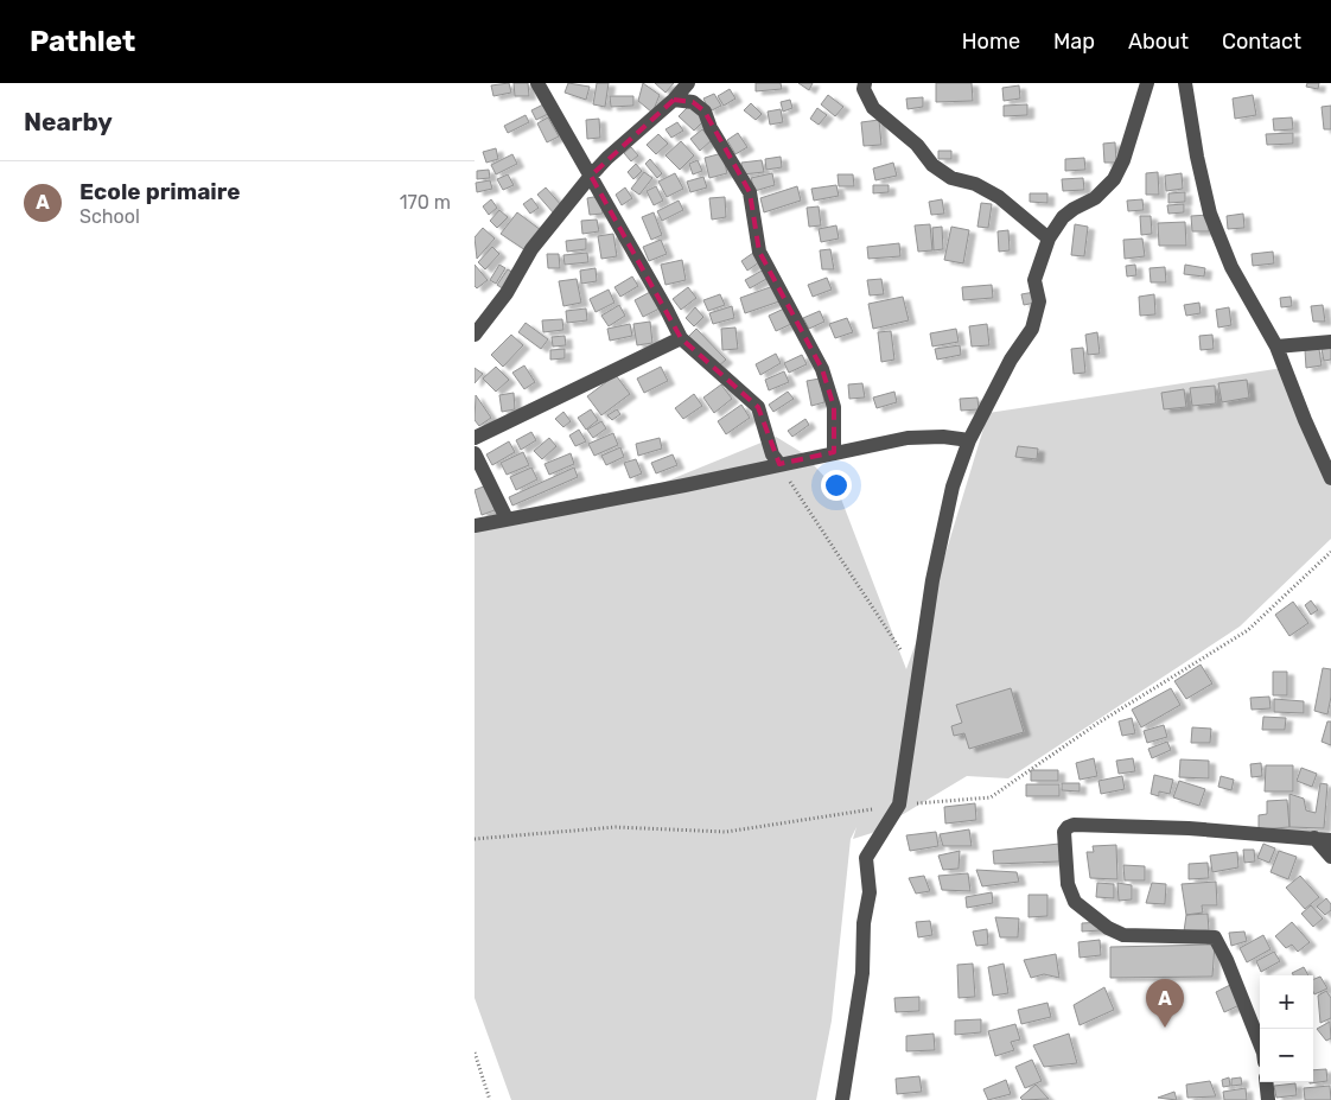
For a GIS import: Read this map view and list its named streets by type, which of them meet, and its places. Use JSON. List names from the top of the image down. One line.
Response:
{"page":{"header":"Pathlet","nav":["Home","Map","About","Contact"],"heading":"Nearby","list":[{"mark":"A","name":"Ecole primaire","note":"School","value":"170 m"}],"map_buttons":["+","−"],"pins":"A"}}
